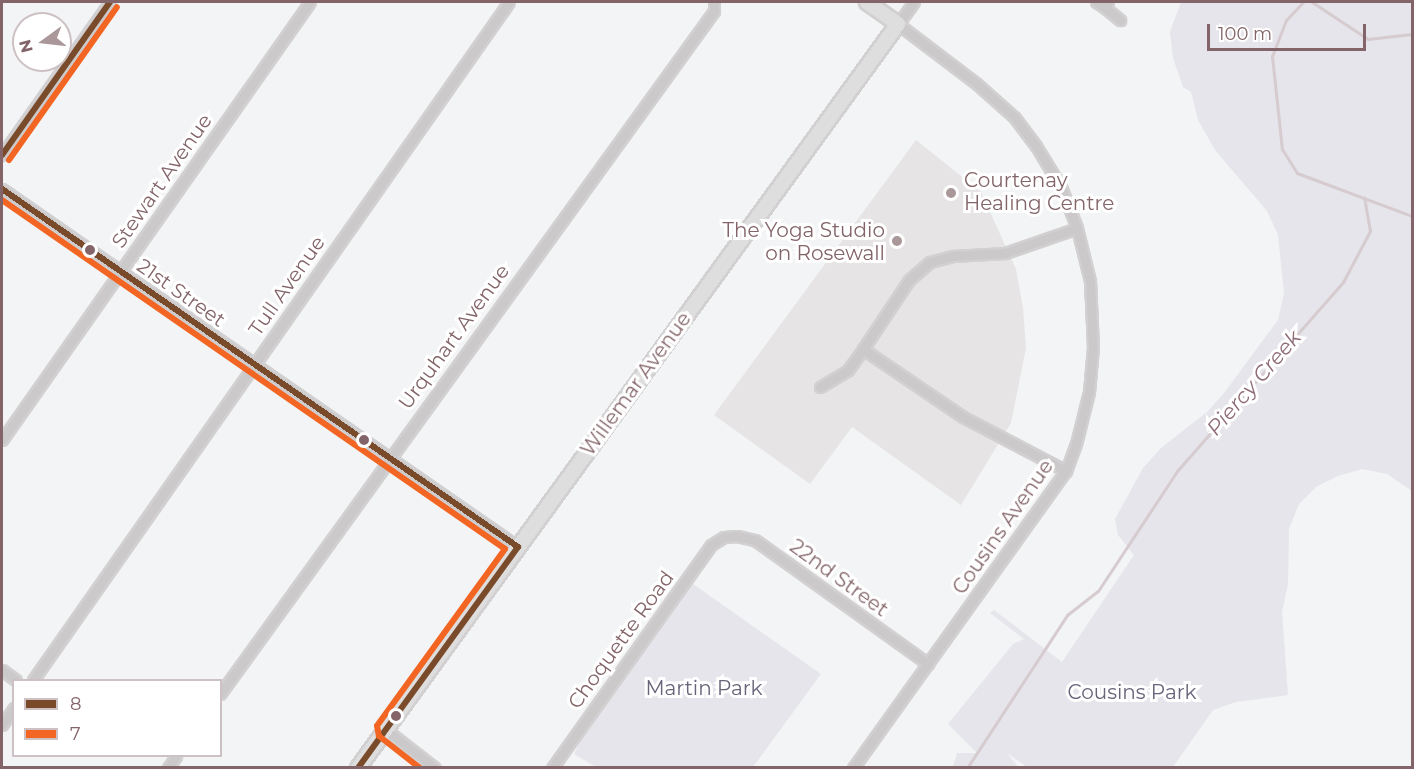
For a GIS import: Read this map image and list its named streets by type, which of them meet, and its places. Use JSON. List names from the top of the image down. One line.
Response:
{"streets":{"street":["Stewart Avenue","Tull Avenue","21st Street","Urquhart Avenue","Willemar Avenue","Cousins Avenue","22nd Street","Choquette Road"]},"crossings":[["Stewart Avenue","21st Street"],["Tull Avenue","21st Street"],["21st Street","Urquhart Avenue"],["21st Street","Willemar Avenue"],["Willemar Avenue","Cousins Avenue"],["Cousins Avenue","22nd Street"],["22nd Street","Choquette Road"]],"water":["Piercy Creek"],"parks":["Martin Park","Cousins Park"],"places":["Courtenay Healing Centre","The Yoga Studio on Rosewall"],"lines":["transit line 8","transit line 7"],"legend":["8","7"],"scale_bar":"100 m","north":"left"}
